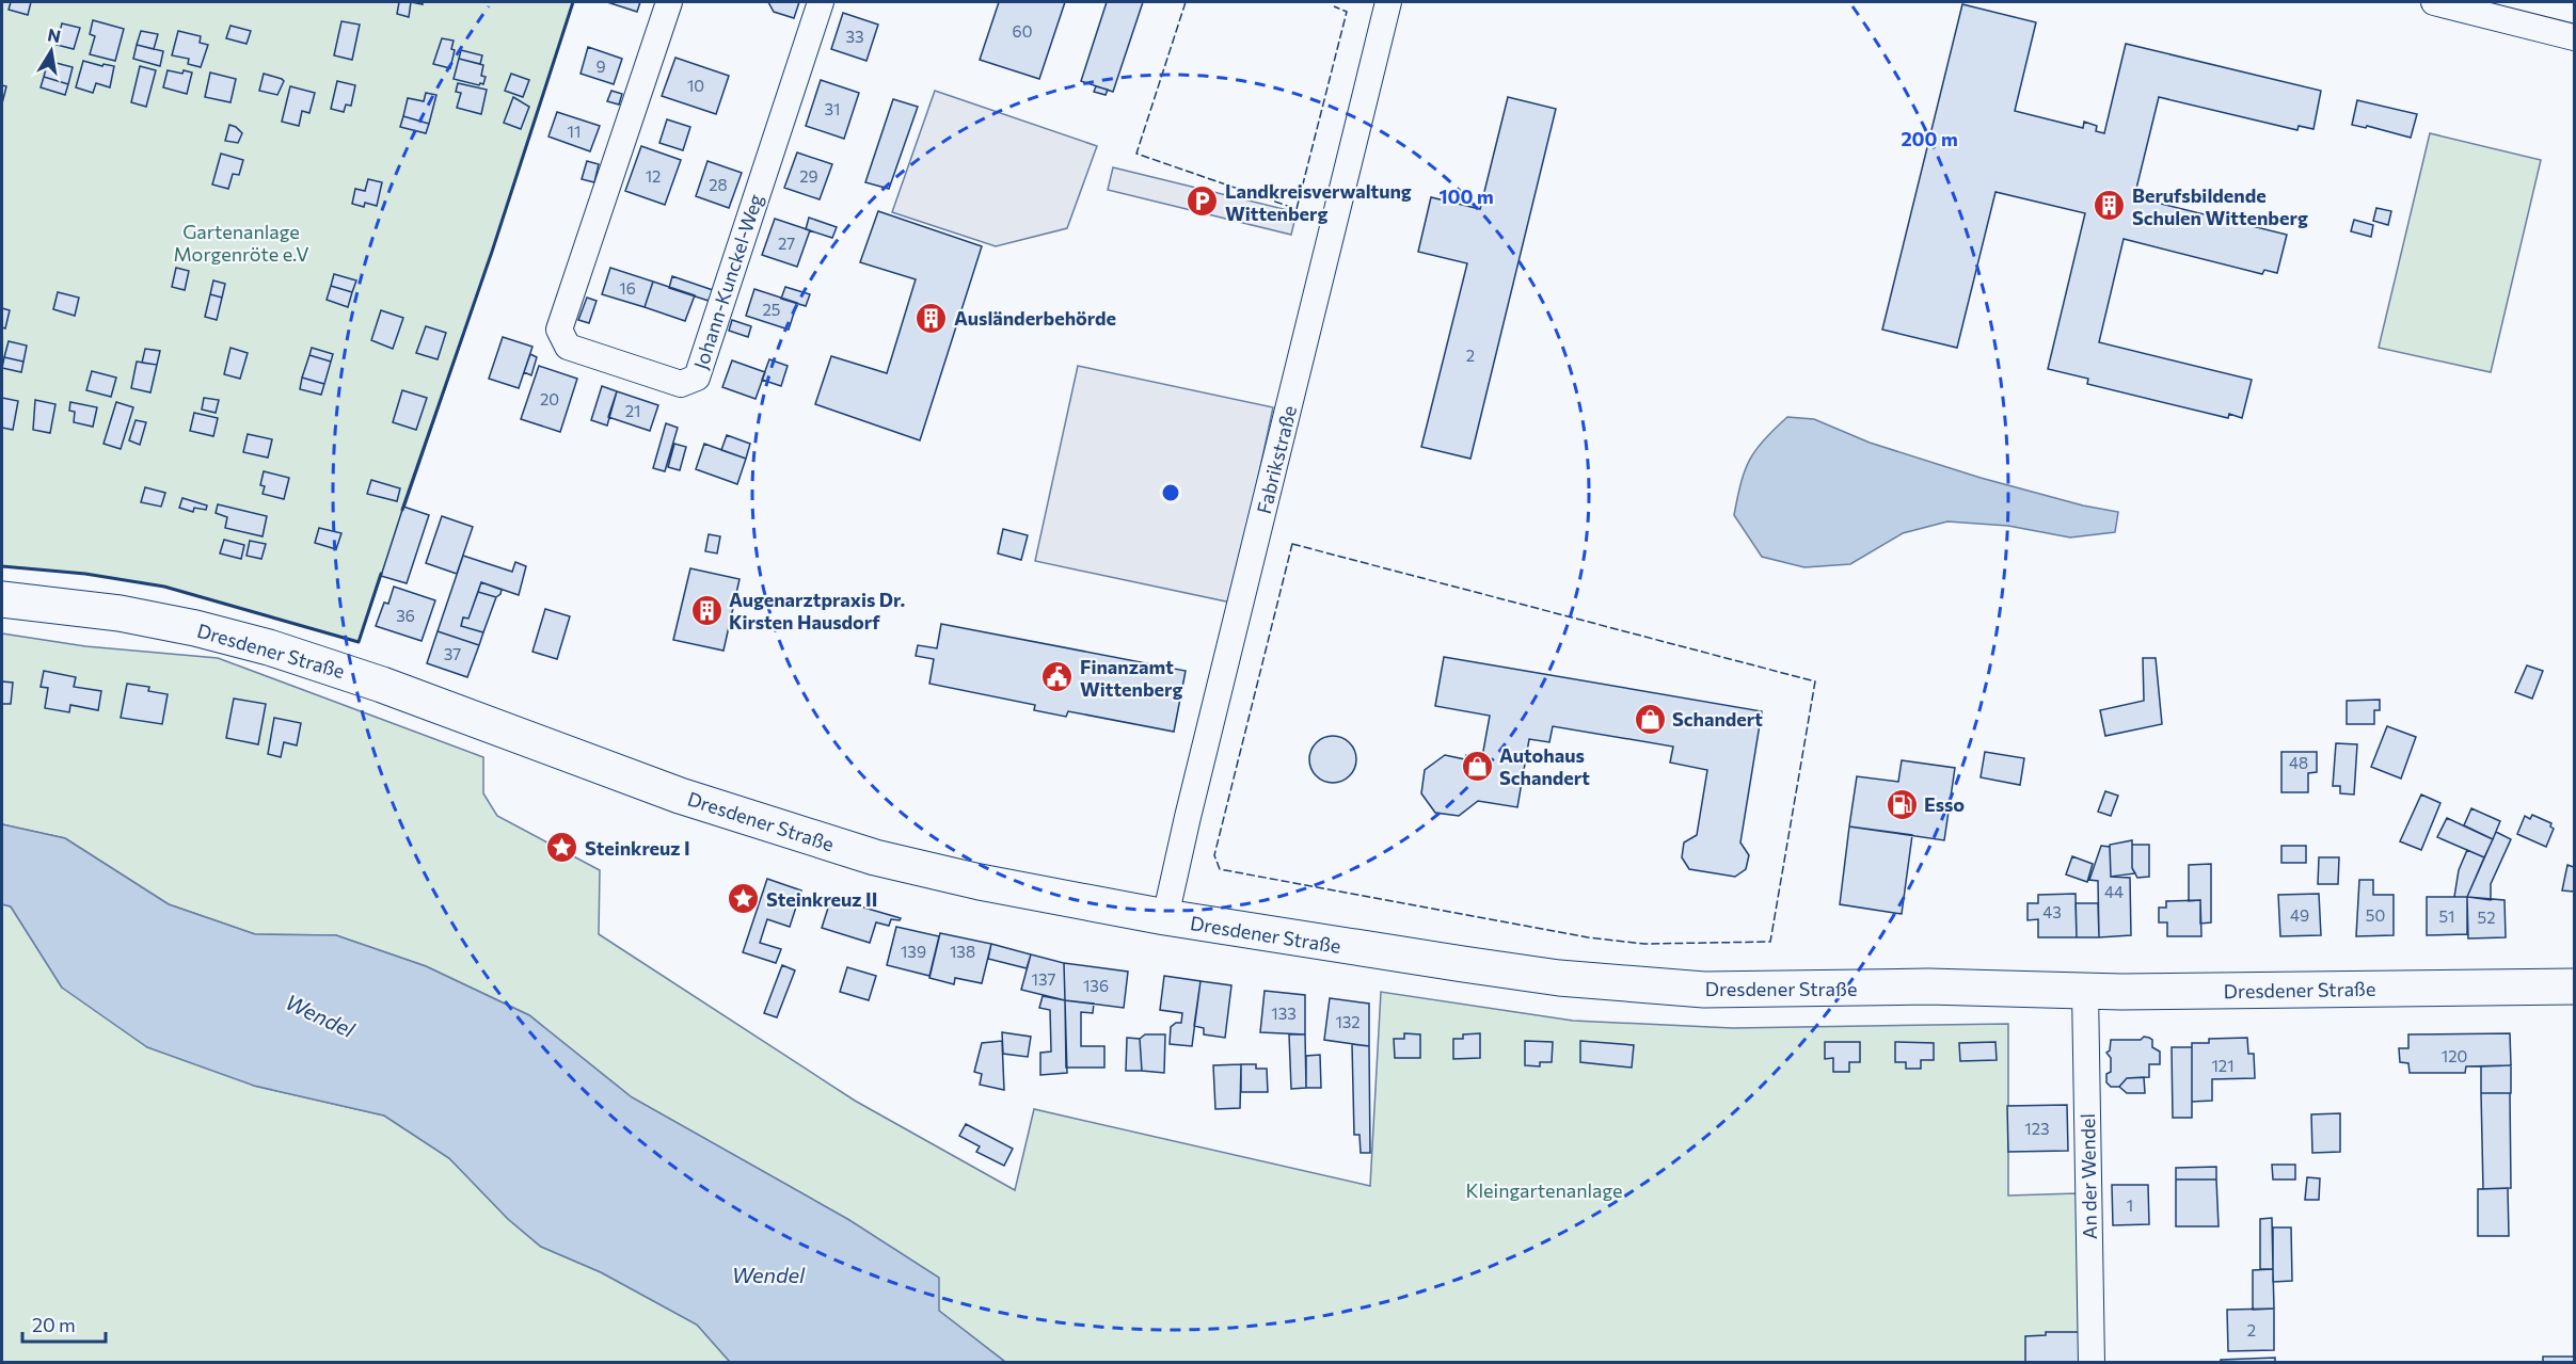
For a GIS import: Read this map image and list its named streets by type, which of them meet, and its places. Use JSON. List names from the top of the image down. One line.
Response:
{"streets":{"main road":["Dresdener Straße"],"street":["Johann-Kunckel-Weg","Fabrikstraße","An der Wendel"]},"crossings":[["Fabrikstraße","Dresdener Straße"],["Dresdener Straße","An der Wendel"]],"water":["Wendel"],"parks":["Gartenanlage Morgenröte e.V","Kleingartenanlage"],"places":{"parking":["Landkreisverwaltung Wittenberg"],"building":["Berufsbildende Schulen Wittenberg","Ausländerbehörde","Augenarztpraxis Dr. Kirsten Hausdorf"],"public building":["Finanzamt Wittenberg"],"shop":["Schandert","Autohaus Schandert"],"fuel station":["Esso"],"place":["Steinkreuz I","Steinkreuz II"]},"house_numbers":["60","33","9","10","31","11","12","29","28","27","16","25","2","20","21","36","37","48","44","43","49","50","51","52","139","138","137","136","133","132","120","121","123","1","2"],"scale_bar":"20 m","north":"top","rings":["200 m","100 m"]}
